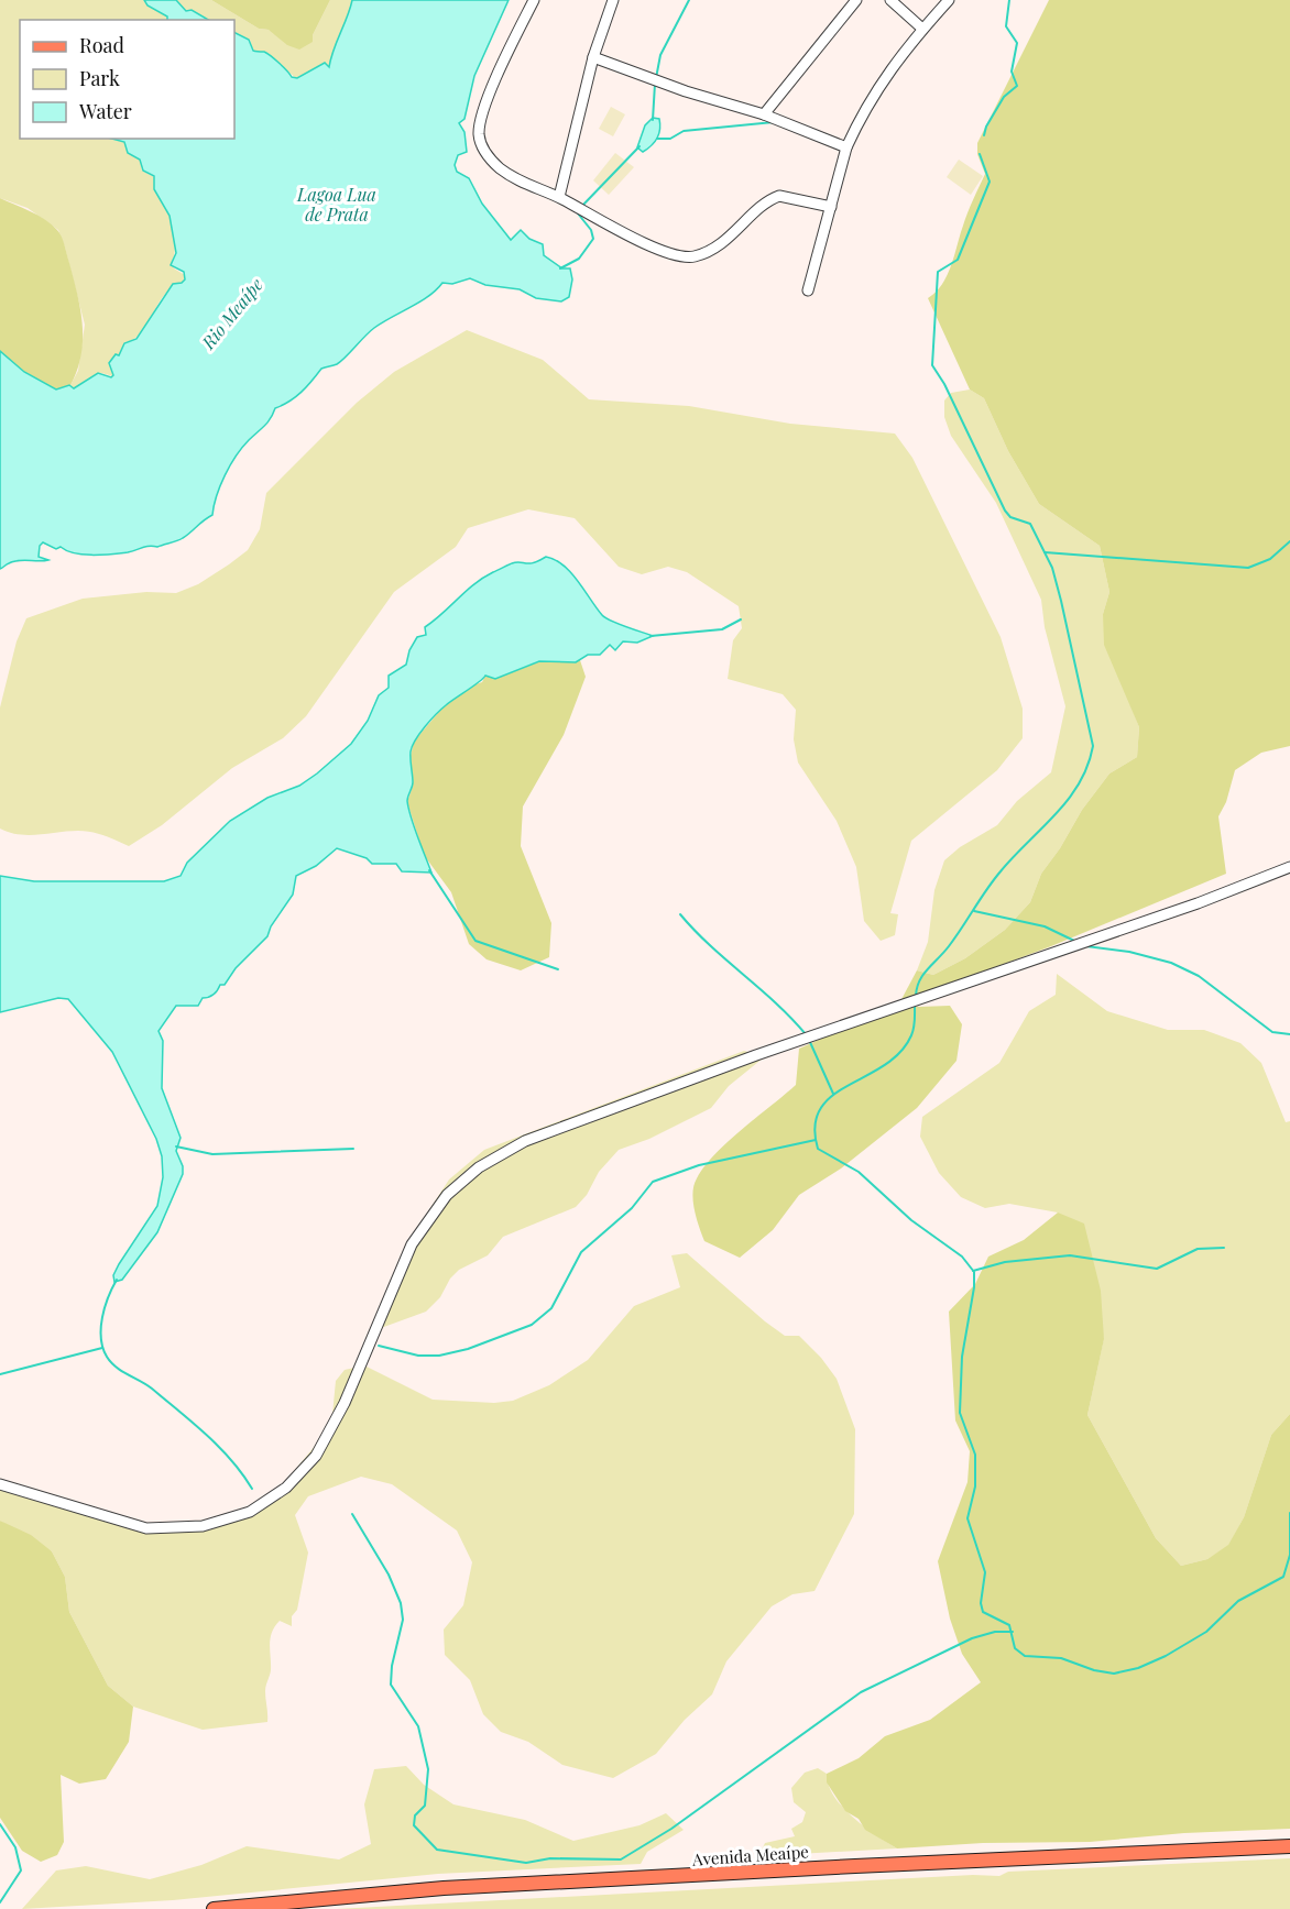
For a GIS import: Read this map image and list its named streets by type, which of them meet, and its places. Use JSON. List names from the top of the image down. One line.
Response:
{"streets":{"main road":["Avenida Meaípe"]},"water":["Lagoa Lua de Prata","Rio Meaípe"],"legend":["Road","Park","Water"]}
